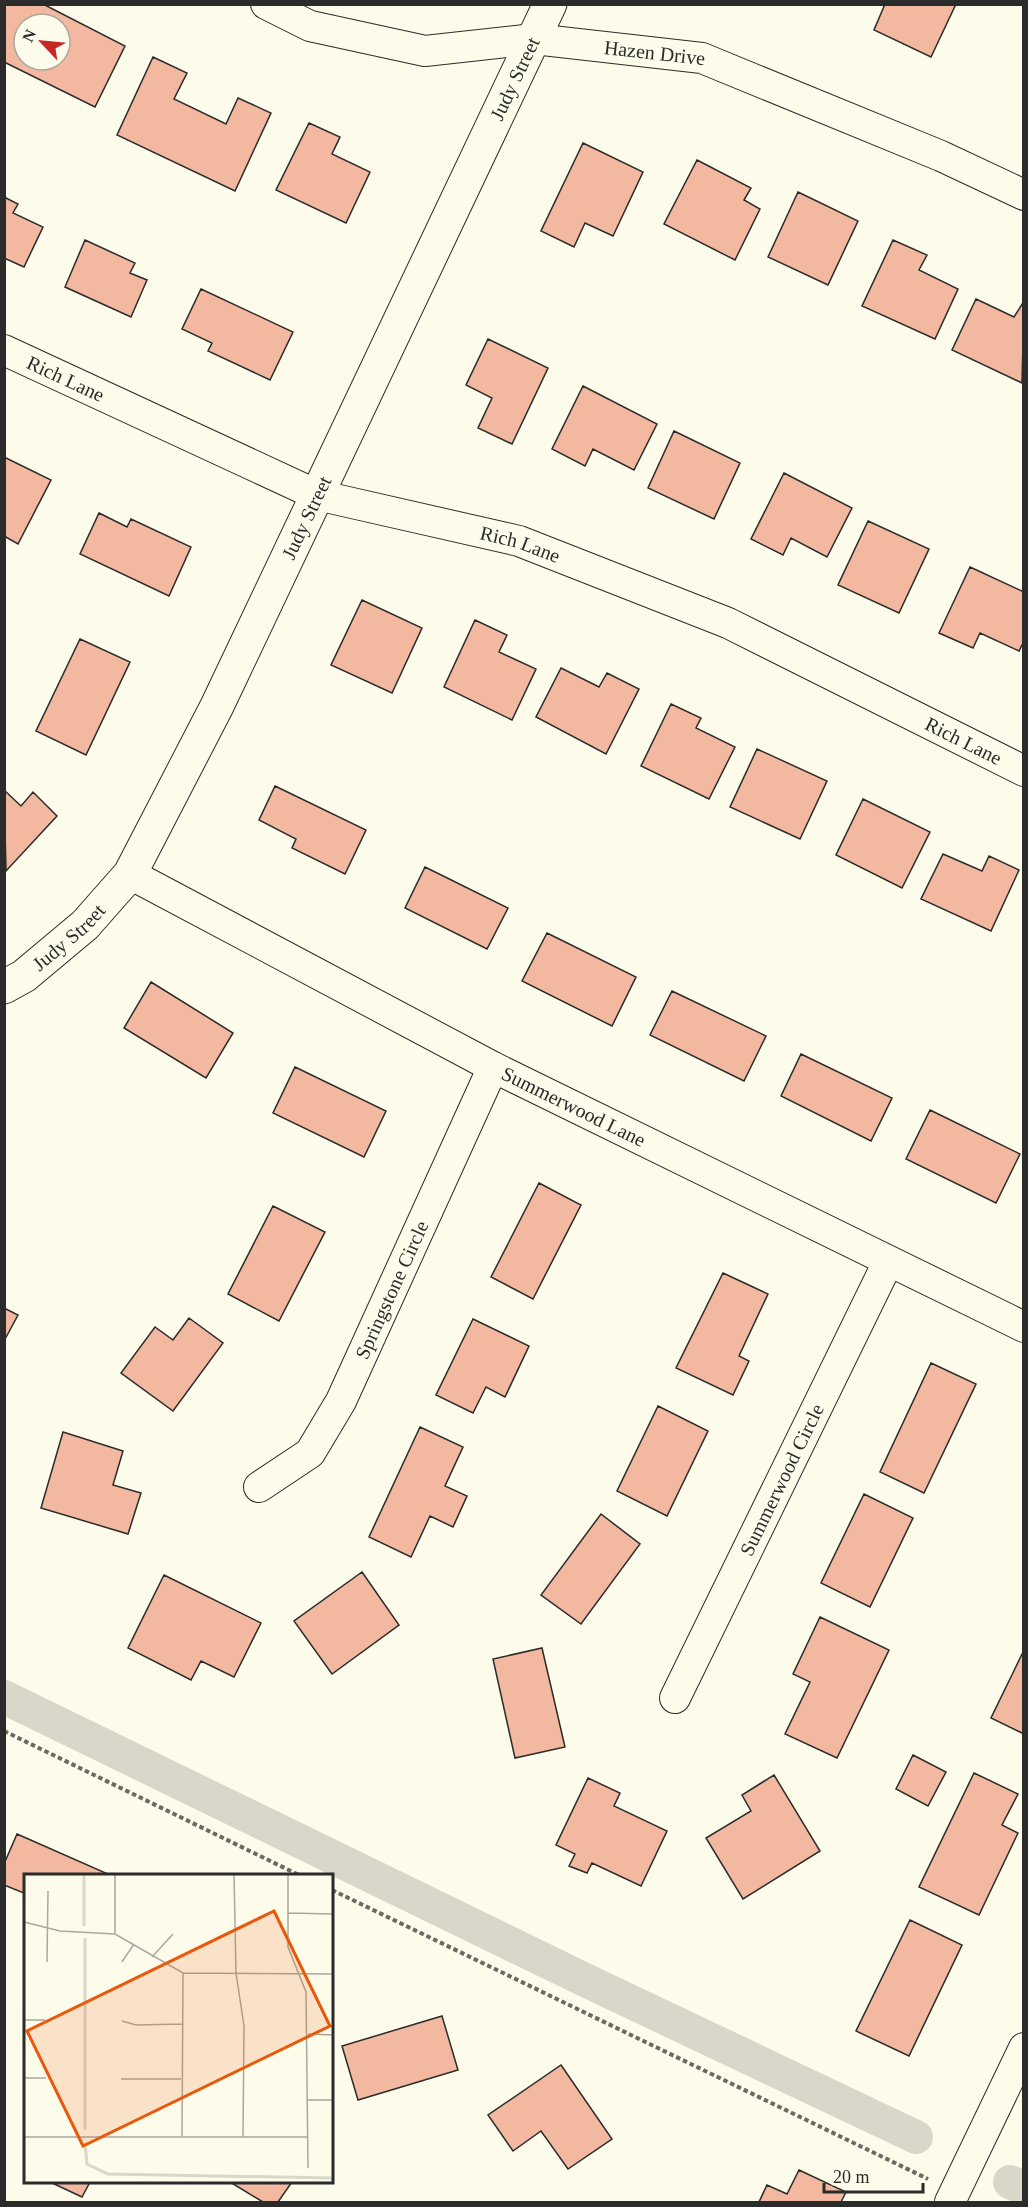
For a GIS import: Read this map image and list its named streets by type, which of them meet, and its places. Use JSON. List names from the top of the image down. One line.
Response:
{"streets":{"street":["Hazen Drive","Judy Street","Rich Lane","Summerwood Lane","Springstone Circle","Summerwood Circle"]},"crossings":[["Hazen Drive","Judy Street"],["Judy Street","Rich Lane"],["Judy Street","Summerwood Lane"],["Summerwood Lane","Springstone Circle"],["Summerwood Lane","Summerwood Circle"]],"scale_bar":"20 m","north":"top left"}
